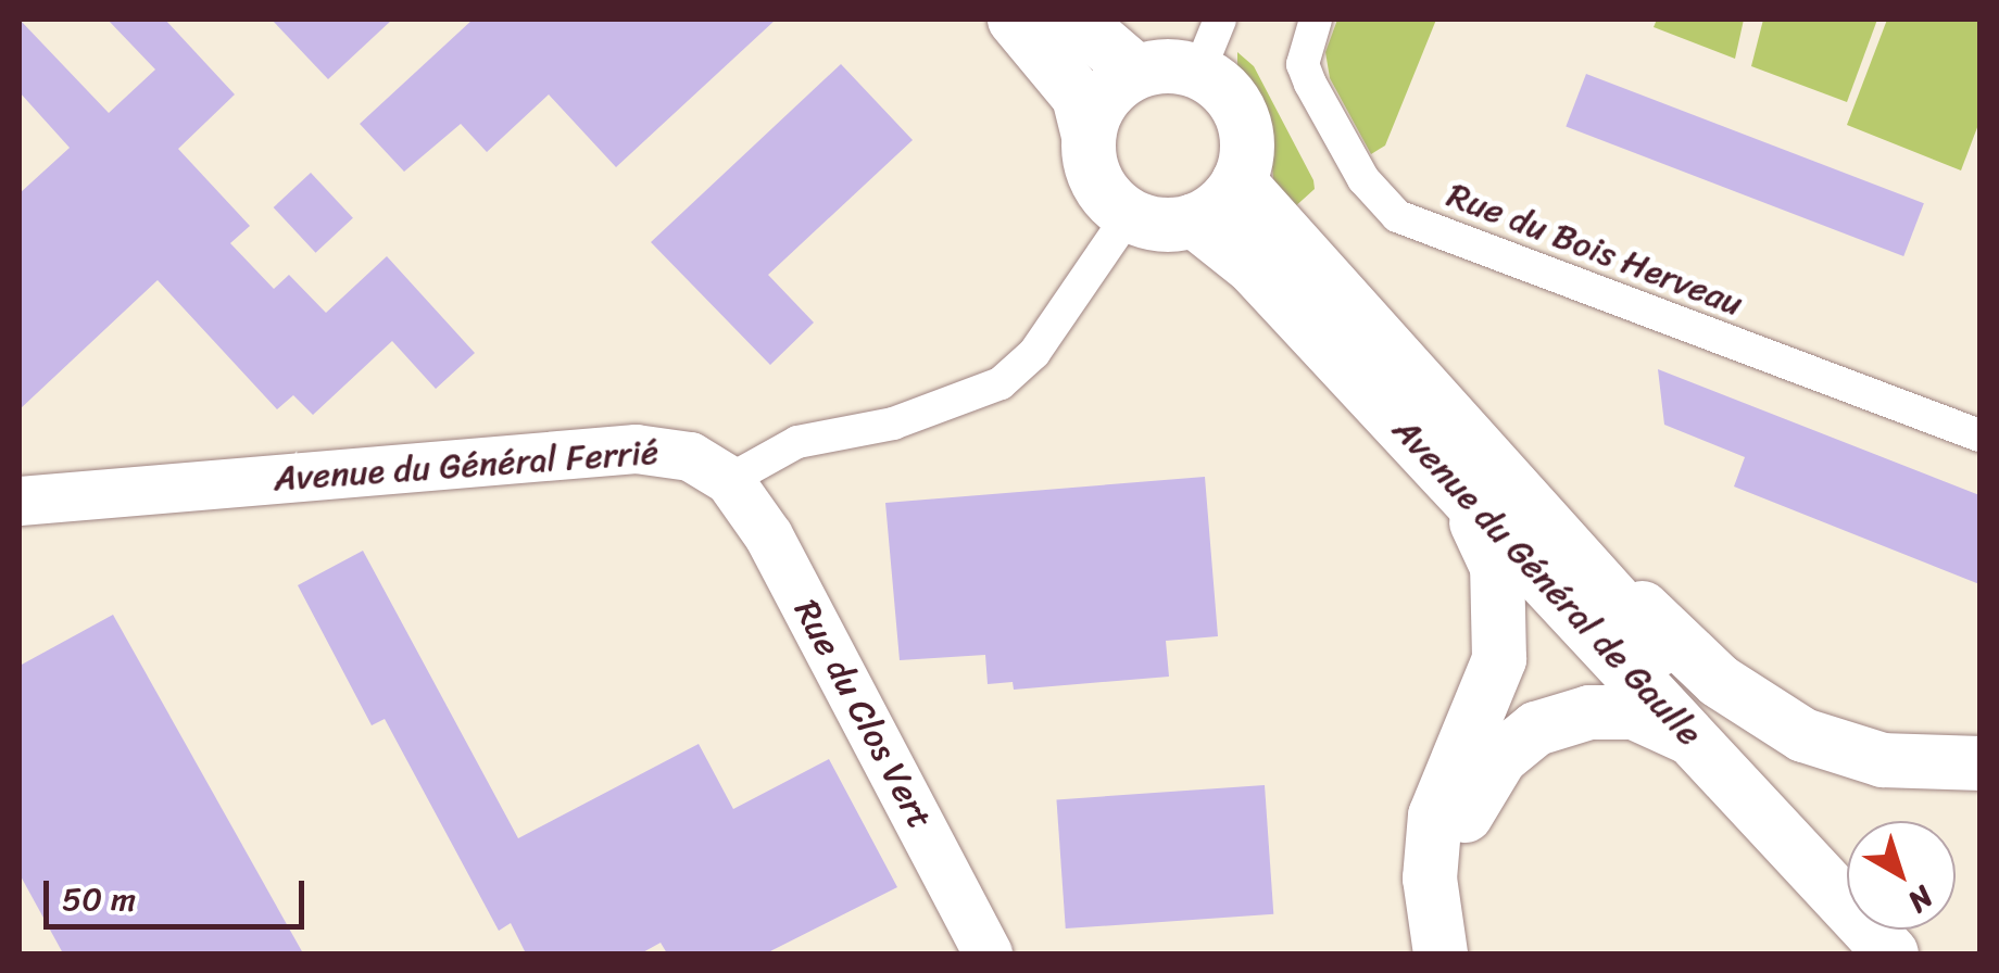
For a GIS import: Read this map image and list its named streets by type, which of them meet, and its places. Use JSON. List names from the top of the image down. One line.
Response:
{"streets":{"main road":["Avenue du Général de Gaulle"],"street":["Rue du Bois Herveau","Avenue du Général Ferrié","Rue du Clos Vert"]},"crossings":[["Avenue du Général Ferrié","Rue du Clos Vert"]],"scale_bar":"50 m","north":"bottom right"}
